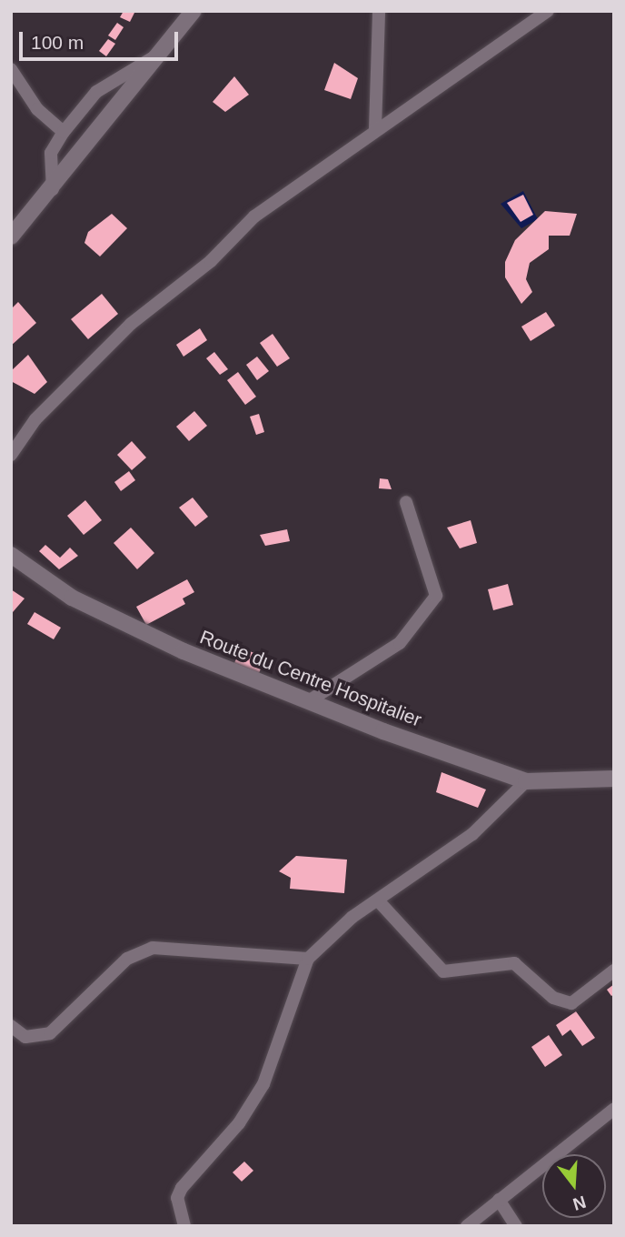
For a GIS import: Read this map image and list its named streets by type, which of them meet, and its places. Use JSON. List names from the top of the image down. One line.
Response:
{"streets":{"street":["Route du Centre Hospitalier"]},"scale_bar":"100 m","north":"bottom"}
